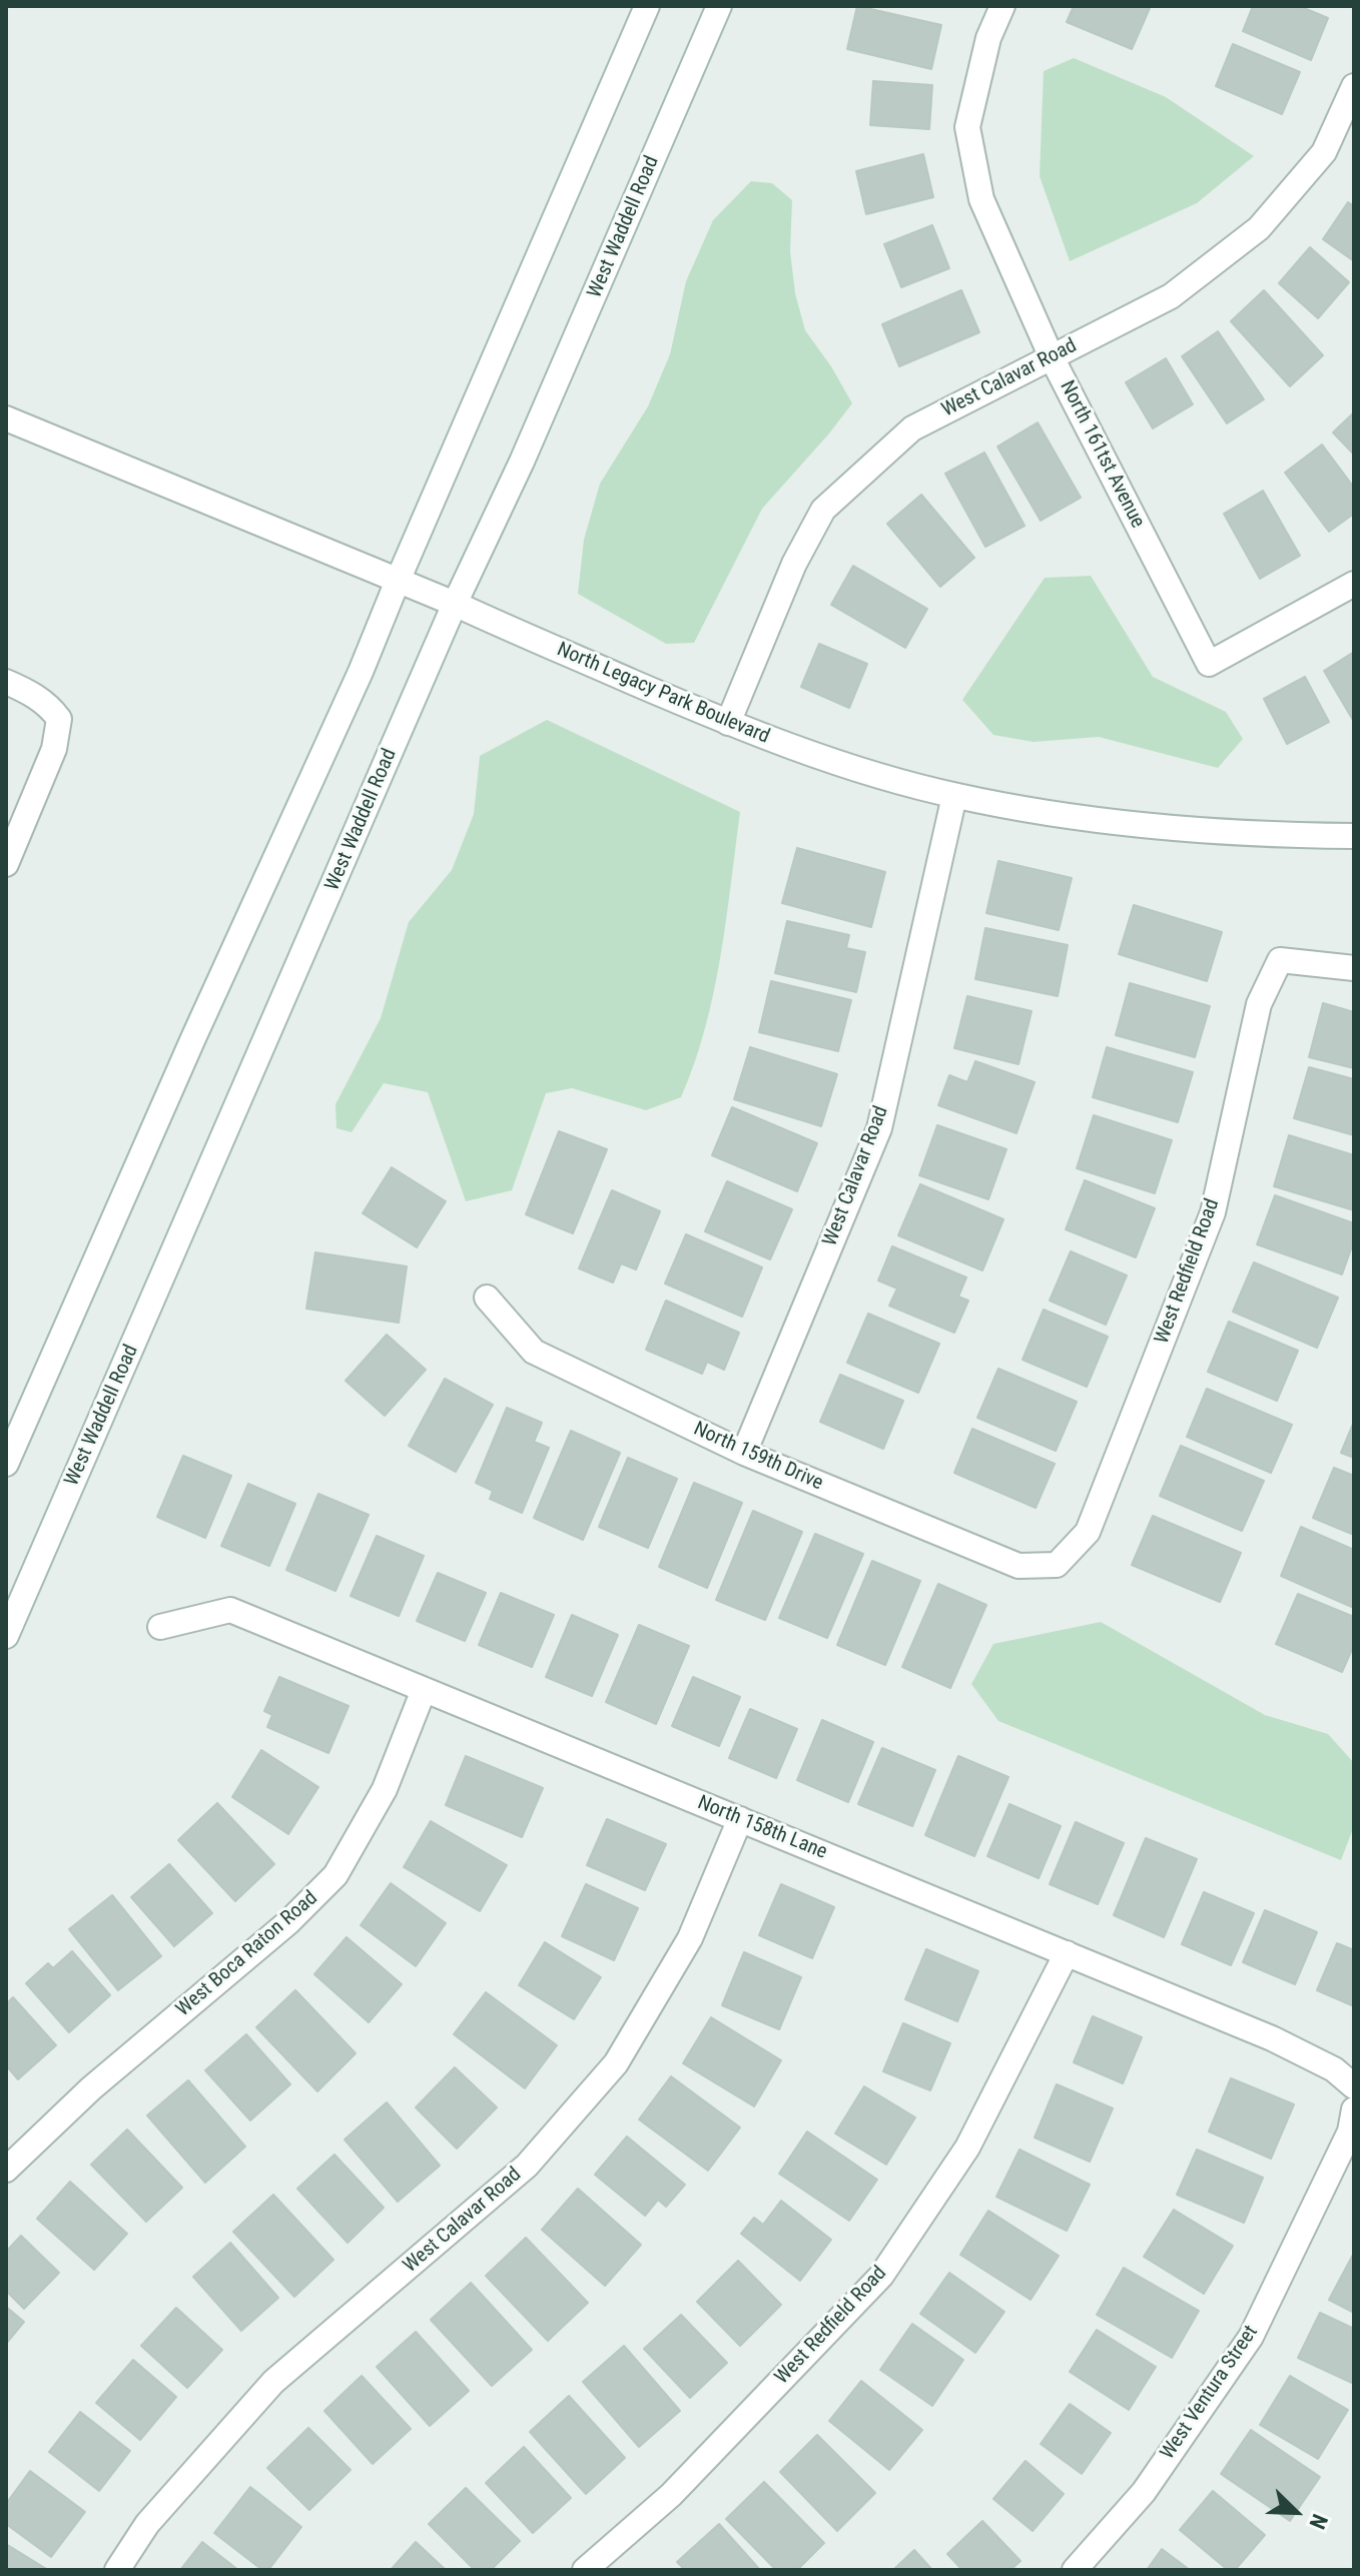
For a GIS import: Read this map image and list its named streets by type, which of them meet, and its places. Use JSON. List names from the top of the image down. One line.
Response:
{"streets":{"street":["West Waddell Road","West Calavar Road","North 161tst Avenue","North Legacy Park Boulevard","West Redfield Road","North 159th Drive","North 158th Lane","West Boca Raton Road","West Ventura Street"]},"crossings":[["West Waddell Road","North Legacy Park Boulevard"],["West Calavar Road","North 161tst Avenue"],["West Calavar Road","North Legacy Park Boulevard"],["West Calavar Road","North 159th Drive"],["West Calavar Road","North 158th Lane"],["West Redfield Road","North 159th Drive"],["West Redfield Road","North 158th Lane"],["North 158th Lane","West Boca Raton Road"]],"north":"bottom right"}
